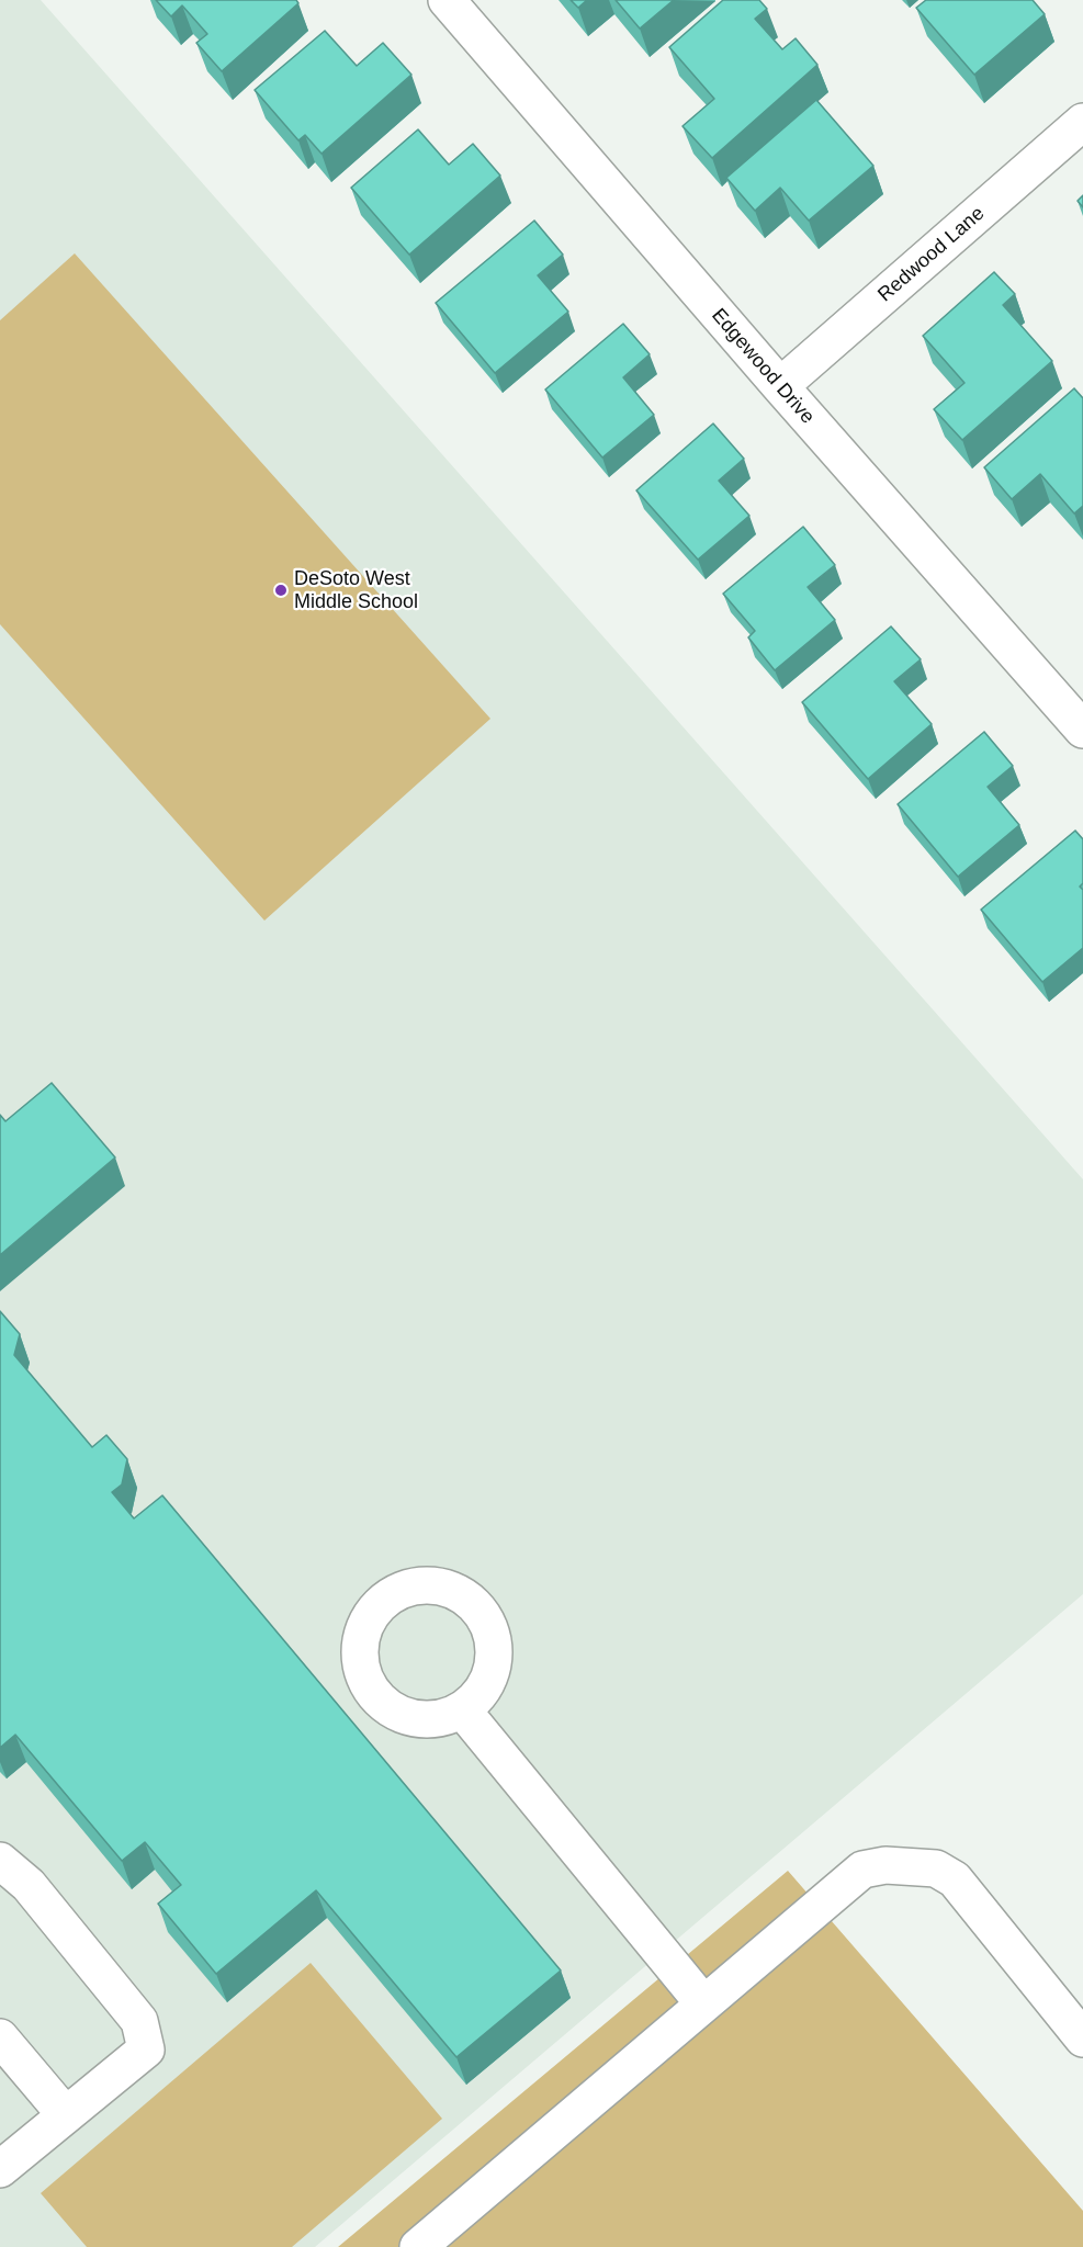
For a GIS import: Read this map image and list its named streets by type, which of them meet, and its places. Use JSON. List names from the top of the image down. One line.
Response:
{"streets":{"street":["Redwood Lane","Edgewood Drive"]},"crossings":[["Redwood Lane","Edgewood Drive"]],"places":["DeSoto West Middle School"]}
